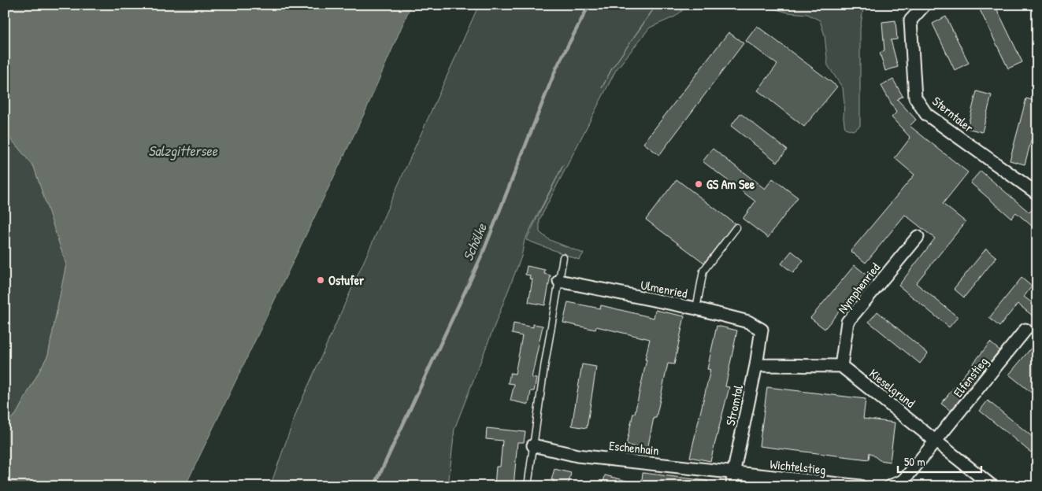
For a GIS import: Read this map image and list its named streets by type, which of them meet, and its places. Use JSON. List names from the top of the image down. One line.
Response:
{"streets":{"street":["Sterntaler","Nymphenried","Ulmenried","Elfenstieg","Kieselgrund","Stromtal","Eschenhain","Wichtelstieg"]},"crossings":[["Nymphenried","Kieselgrund"],["Ulmenried","Stromtal"],["Elfenstieg","Kieselgrund"],["Stromtal","Eschenhain"],["Stromtal","Wichtelstieg"],["Eschenhain","Wichtelstieg"]],"water":["Salzgittersee","Schölke"],"places":["GS Am See","Ostufer"],"scale_bar":"50 m"}
